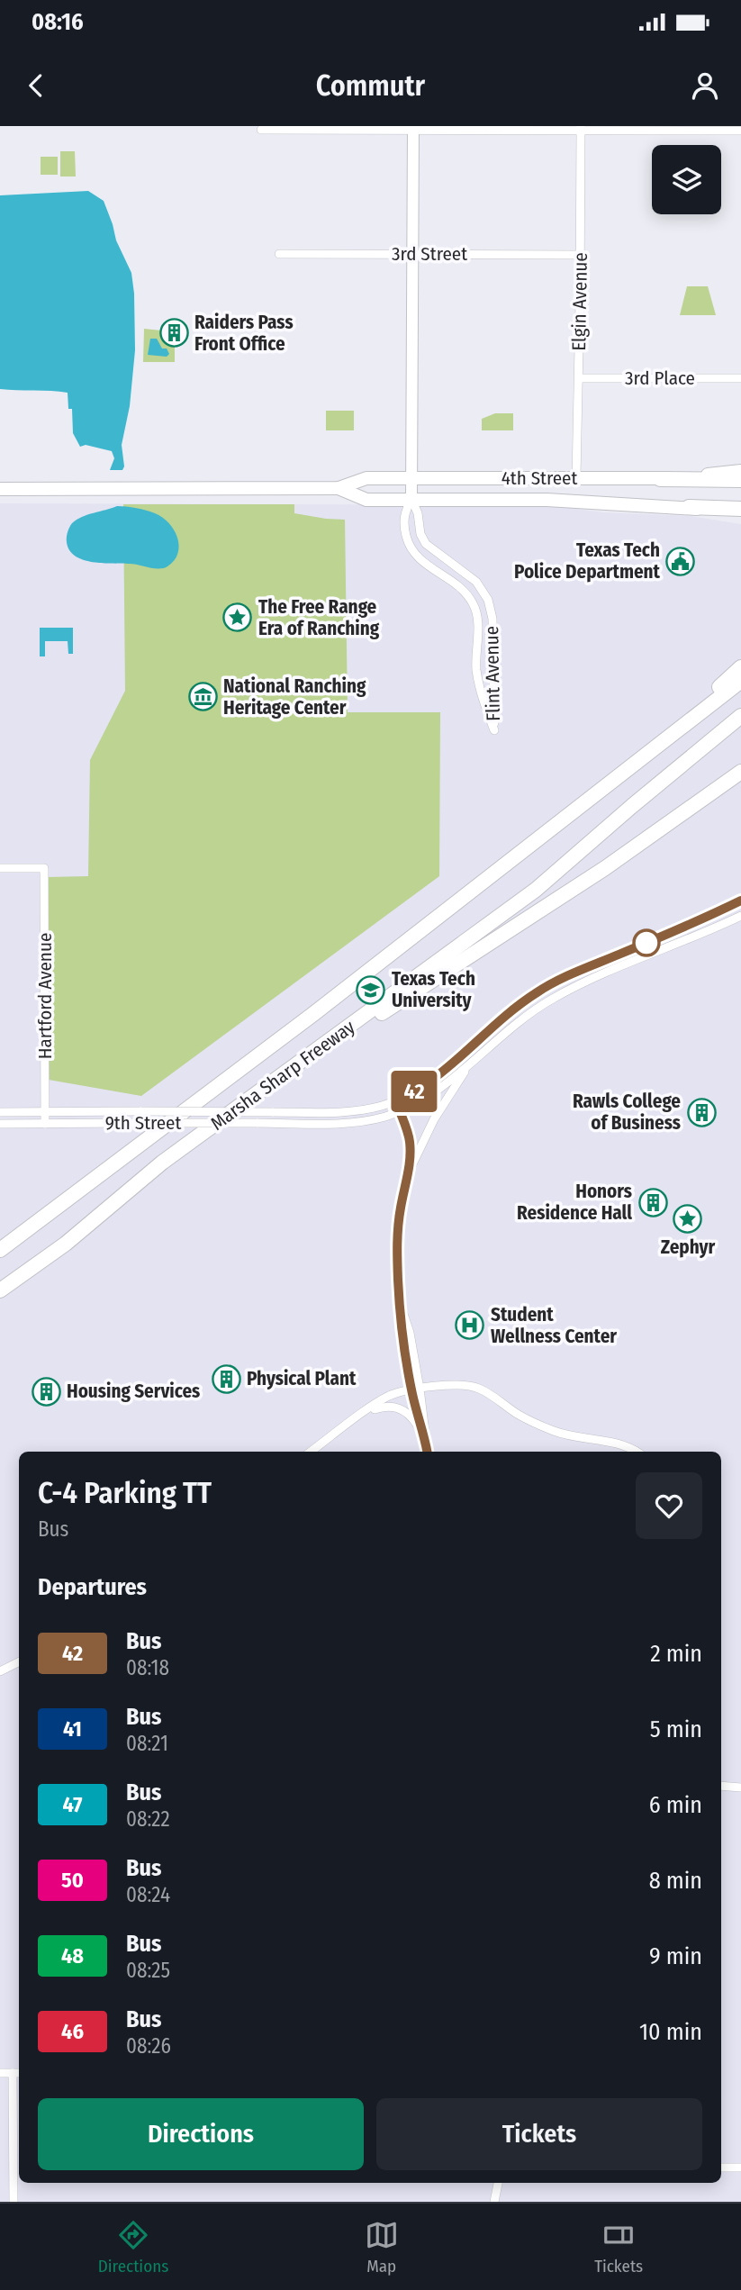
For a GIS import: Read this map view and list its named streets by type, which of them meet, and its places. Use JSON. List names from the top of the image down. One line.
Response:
{"streets":{"highway":["Marsha Sharp Freeway"],"main road":["4th Street"],"street":["3rd Street","Elgin Avenue","3rd Place","Flint Avenue","Hartford Avenue","9th Street"]},"crossings":[["3rd Street","Elgin Avenue"],["3rd Street","Flint Avenue"],["Elgin Avenue","3rd Place"],["Elgin Avenue","4th Street"],["4th Street","Flint Avenue"],["Hartford Avenue","9th Street"]],"places":{"building":["Raiders Pass Front Office","Rawls College of Business","Honors Residence Hall","Physical Plant","Housing Services"],"public building":["Texas Tech Police Department"],"place":["The Free Range Era of Ranching","Zephyr"],"museum":["National Ranching Heritage Center"],"school or university":["Texas Tech University"],"hospital":["Student Wellness Center"]},"lines":["bus line 42"],"page":{"status":"08:16","header":"Commutr","on_map":"42","heading":[["C-4 Parking TT","Bus"],"Departures"],"list":[{"mark":"42","name":"Bus","note":"08:18","value":"2 min"},{"mark":"41","name":"Bus","note":"08:21","value":"5 min"},{"mark":"47","name":"Bus","note":"08:22","value":"6 min"},{"mark":"50","name":"Bus","note":"08:24","value":"8 min"},{"mark":"48","name":"Bus","note":"08:25","value":"9 min"},{"mark":"46","name":"Bus","note":"08:26","value":"10 min"}],"buttons":["Directions","Tickets"],"tabs":["Directions","Map","Tickets"]}}
